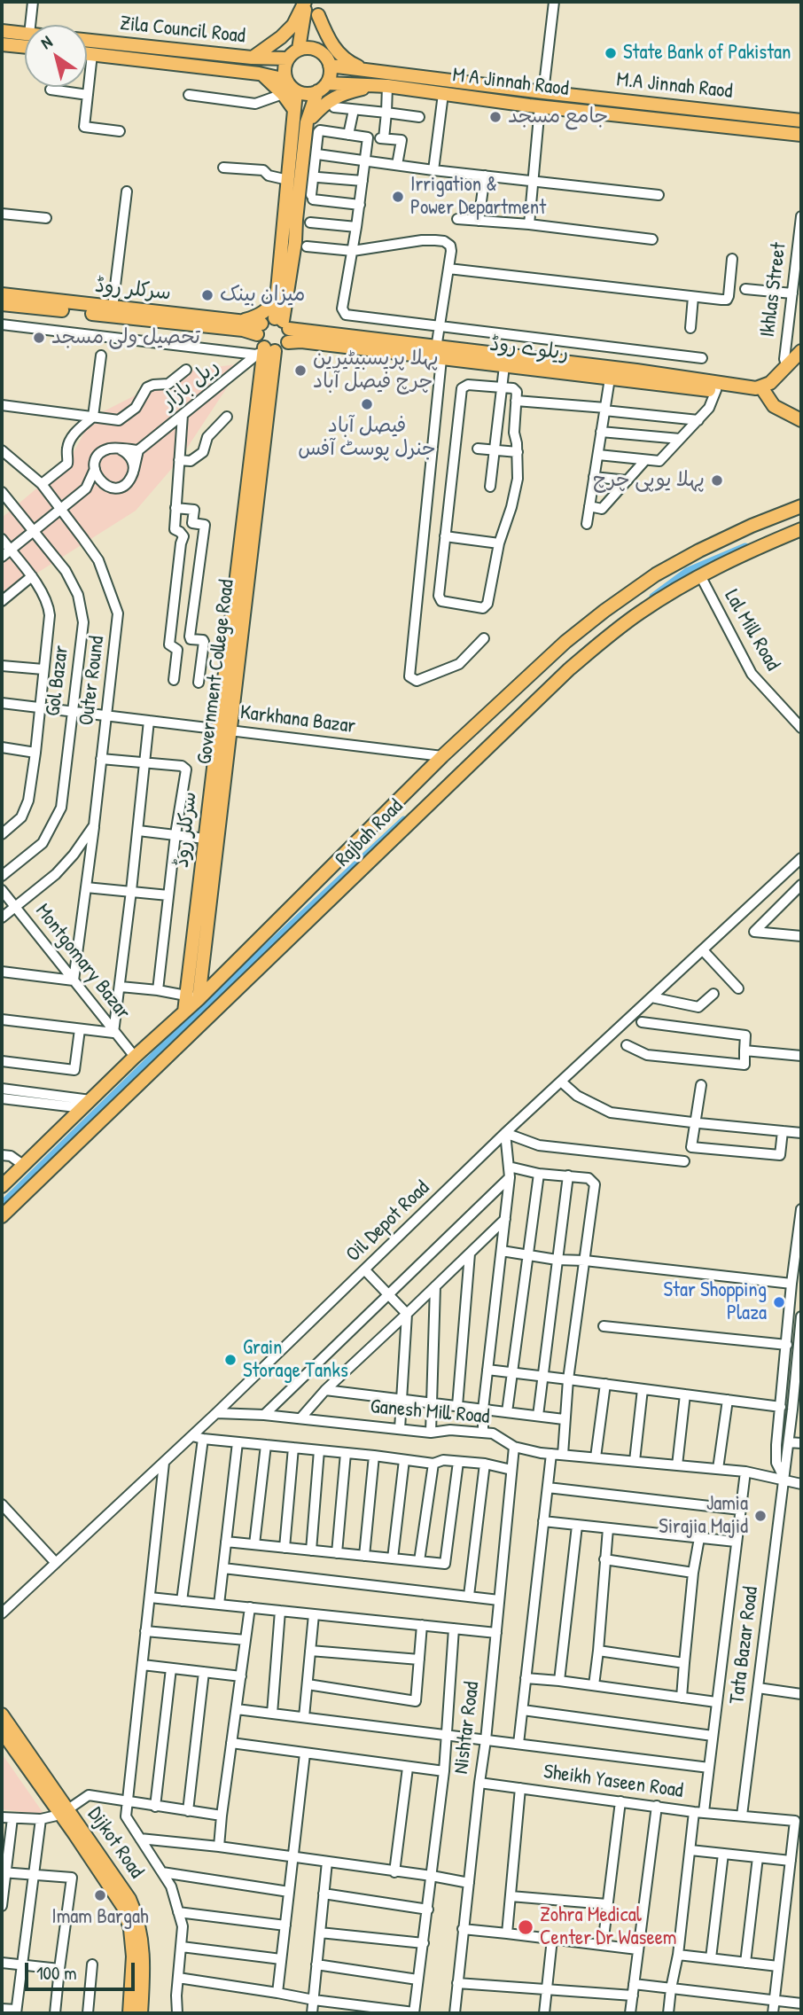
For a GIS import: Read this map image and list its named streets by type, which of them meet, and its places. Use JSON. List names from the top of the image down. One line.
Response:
{"streets":{"main road":["Zila Council Road","M A Jinnah Raod","M.A Jinnah Raod","سرکلر روڈ","ریلوے روڈ","Government College Road","Rajbah Road","Dijkot Road"],"street":["Ikhlas Street","ریل بازار","Lal Mill Road","Gol Bazar","Outer Round","Karkhana Bazar","Montgomary Bazar","Oil Depot Road","Ganesh Mill Road","Tata Bazar Road","Nishtar Road","Sheikh Yaseen Road"]},"crossings":[["Zila Council Road","M A Jinnah Raod"],["M A Jinnah Raod","M.A Jinnah Raod"],["سرکلر روڈ","Government College Road"],["سرکلر روڈ","Karkhana Bazar"],["سرکلر روڈ","Rajbah Road"],["ریل بازار","Government College Road"],["Lal Mill Road","Rajbah Road"],["Government College Road","Karkhana Bazar"],["Government College Road","Rajbah Road"],["Gol Bazar","Karkhana Bazar"],["Outer Round","Karkhana Bazar"],["Outer Round","Montgomary Bazar"],["Karkhana Bazar","Rajbah Road"],["Rajbah Road","Montgomary Bazar"],["Oil Depot Road","Ganesh Mill Road"],["Ganesh Mill Road","Tata Bazar Road"],["Ganesh Mill Road","Nishtar Road"],["Tata Bazar Road","Sheikh Yaseen Road"],["Nishtar Road","Sheikh Yaseen Road"]],"places":["State Bank of Pakistan","جامع مسجد","Irrigation & Power Department","میزان بینک","تحصیل ولی مسجد","پہلا پریسبیٹیرین چرچ فیصل آباد","فیصل آباد جنرل پوسٹ آفس","پہلا یوپی چرچ","Star Shopping Plaza","Grain Storage Tanks","Jamia Sirajia Majid","Imam Bargah","Zohra Medical Center Dr Waseem"],"scale_bar":"100 m","north":"top left"}
